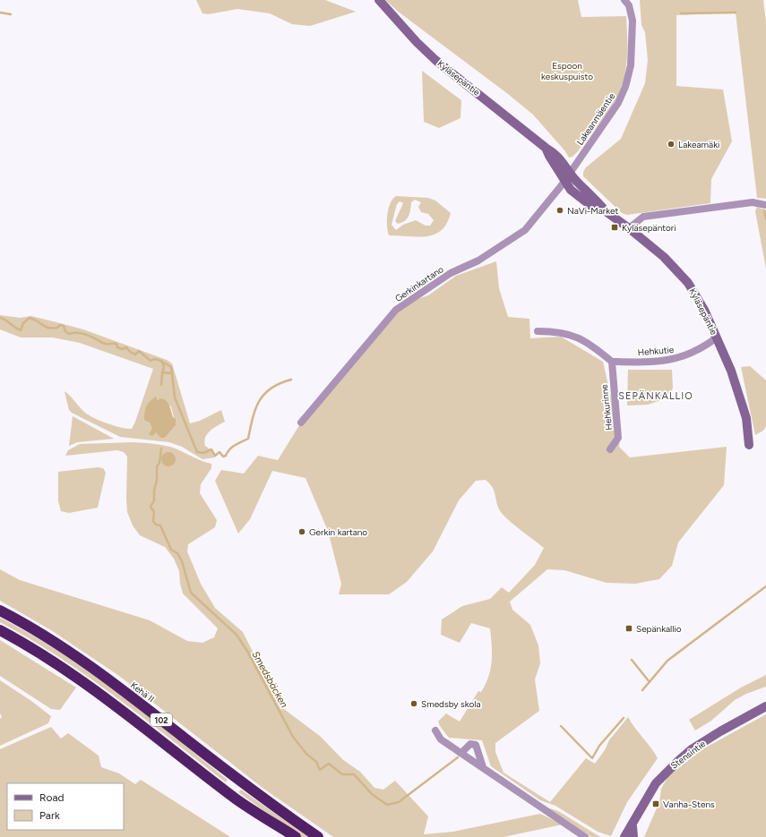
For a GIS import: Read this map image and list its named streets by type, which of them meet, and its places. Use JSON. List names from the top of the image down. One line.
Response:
{"streets":{"highway":["Kehä II","102"],"main road":["Kyläsepäntie","Stensintie"],"street":["Lakeanmäentie","Gerkinkartano","Hehkutie","Hehkurinne"]},"crossings":[["Kyläsepäntie","Lakeanmäentie"],["Kyläsepäntie","Gerkinkartano"],["Kyläsepäntie","Hehkutie"],["Lakeanmäentie","Gerkinkartano"],["Hehkutie","Hehkurinne"]],"districts":["SEPÄNKALLIO"],"water":["Smedsbäcken"],"parks":["Espoon keskuspuisto"],"places":{"other":["Lakeamäki","NaVi-Market","Gerkin kartano","Smedsby skola"],"transit":["Kyläsepäntori","Sepänkallio","Vanha-Stens"]},"legend":["Road","Park"]}
